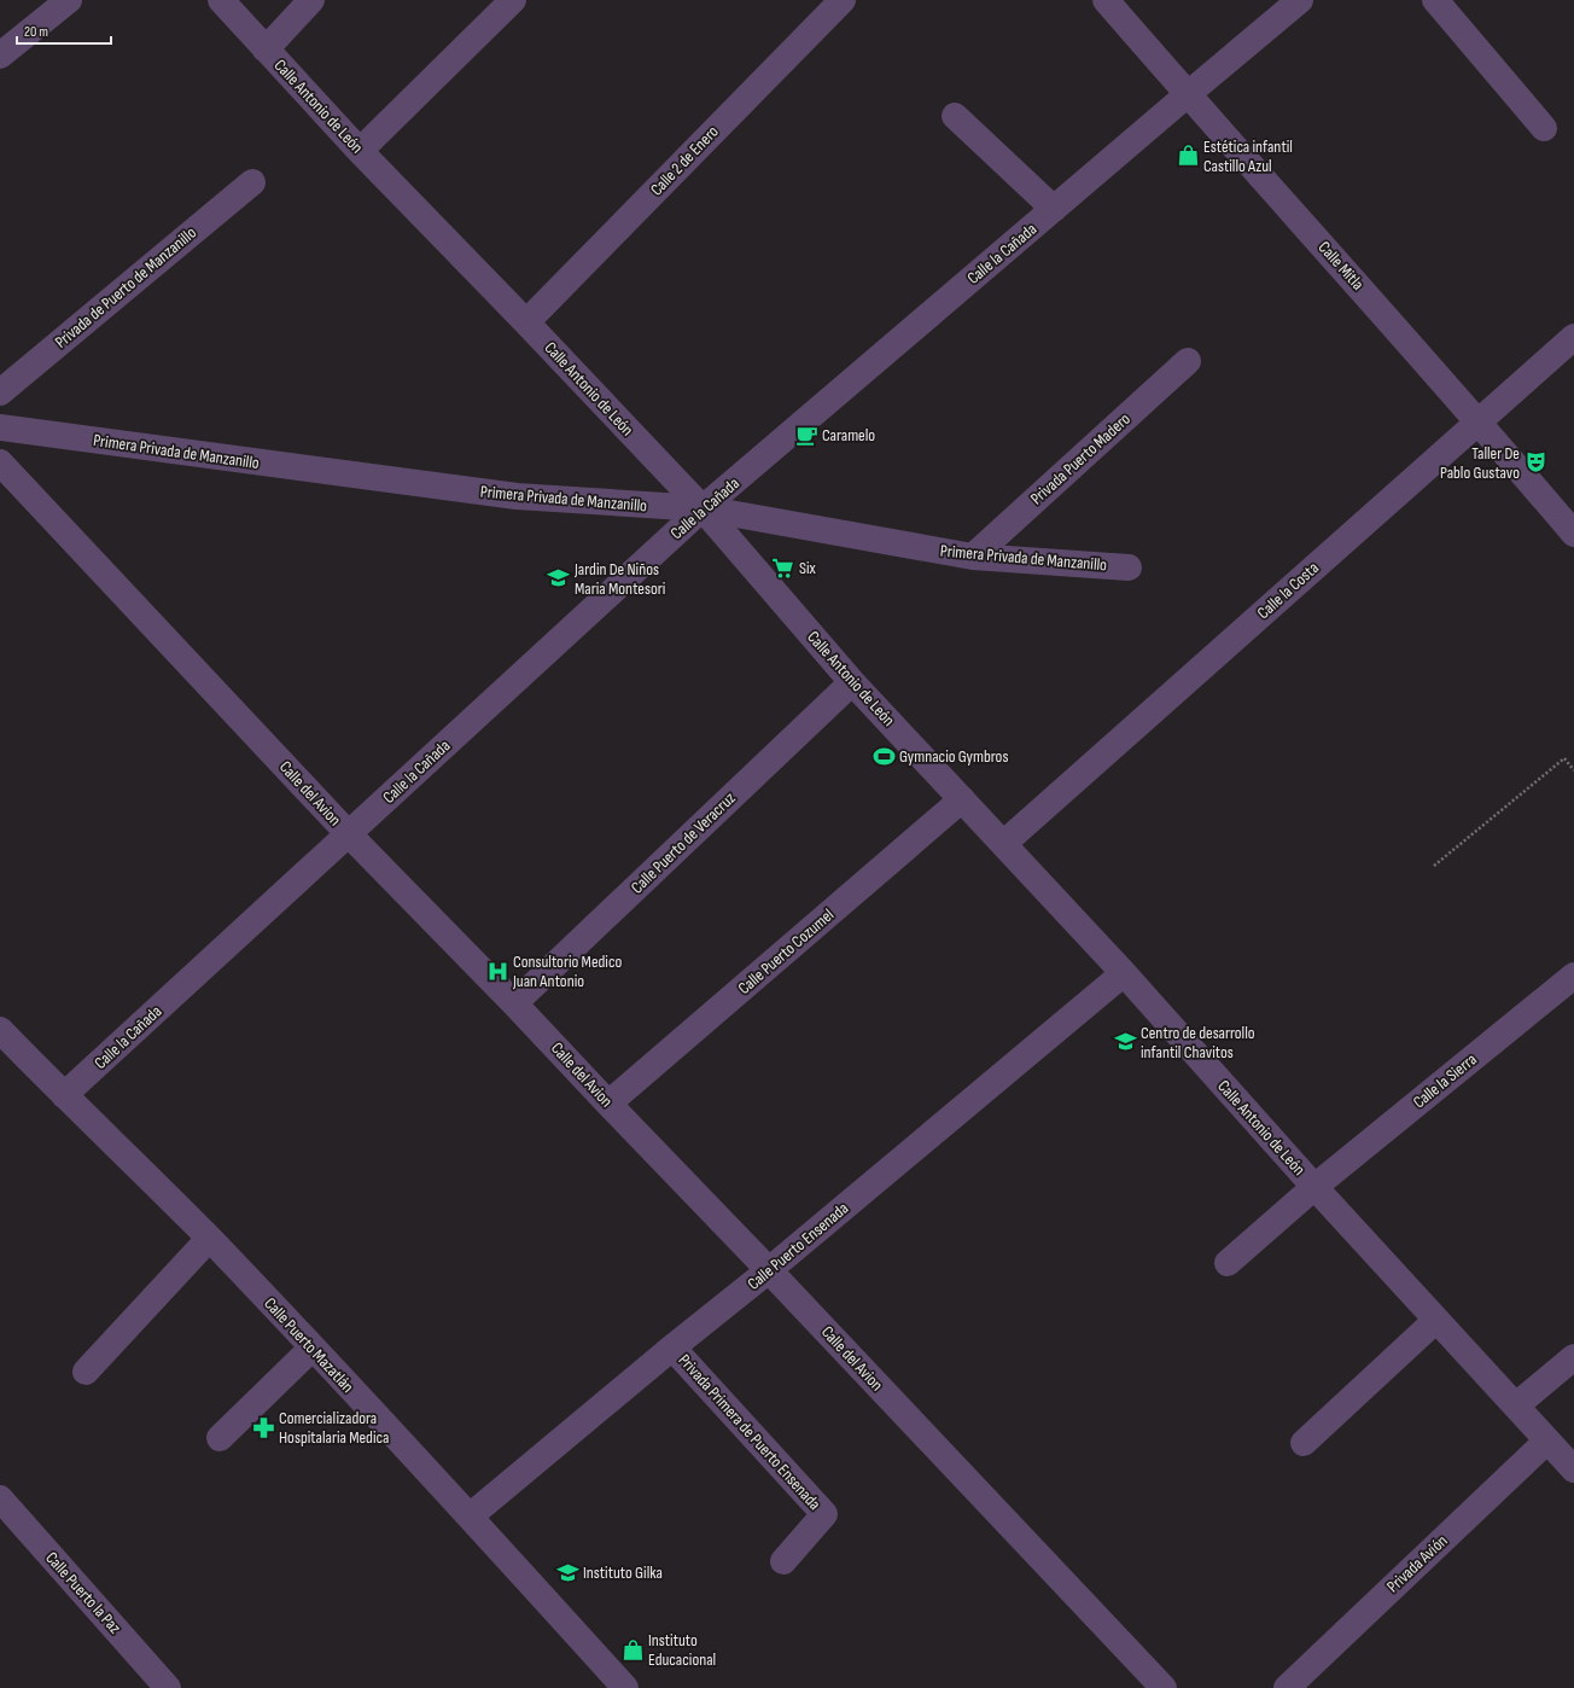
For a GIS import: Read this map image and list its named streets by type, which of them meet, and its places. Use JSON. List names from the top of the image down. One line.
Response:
{"streets":{"street":["Calle Antonio de León","Calle 2 de Enero","Calle la Cañada","Calle Mitla","Privada de Puerto de Manzanillo","Primera Privada de Manzanillo","Privada Puerto Madero","Calle la Costa","Calle del Avion","Calle Puerto de Veracruz","Calle Puerto Cozumel","Calle la Sierra","Calle Puerto Ensenada","Calle Puerto Mazatlán","Privada Primera de Puerto Ensenada","Privada Avión","Calle Puerto la Paz"]},"crossings":[["Calle Antonio de León","Calle 2 de Enero"],["Calle Antonio de León","Calle la Cañada"],["Calle Antonio de León","Primera Privada de Manzanillo"],["Calle Antonio de León","Calle la Costa"],["Calle Antonio de León","Calle Puerto de Veracruz"],["Calle Antonio de León","Calle Puerto Cozumel"],["Calle Antonio de León","Calle la Sierra"],["Calle Antonio de León","Calle Puerto Ensenada"],["Calle Antonio de León","Privada Avión"],["Calle la Cañada","Calle Mitla"],["Calle la Cañada","Primera Privada de Manzanillo"],["Calle la Cañada","Calle del Avion"],["Calle la Cañada","Calle Puerto Mazatlán"],["Calle Mitla","Calle la Costa"],["Primera Privada de Manzanillo","Privada Puerto Madero"],["Calle del Avion","Calle Puerto de Veracruz"],["Calle del Avion","Calle Puerto Cozumel"],["Calle del Avion","Calle Puerto Ensenada"],["Calle Puerto Ensenada","Calle Puerto Mazatlán"],["Calle Puerto Ensenada","Privada Primera de Puerto Ensenada"]],"places":{"shop":["Estética infantil Castillo Azul","Instituto Educacional"],"cafe":["Caramelo"],"theatre":["Taller De Pablo Gustavo"],"supermarket":["Six"],"school or university":["Jardin De Niños Maria Montesori","Centro de desarrollo infantil Chavitos","Instituto Gilka"],"sports":["Gymnacio Gymbros"],"hospital":["Consultorio Medico Juan Antonio"],"pharmacy":["Comercializadora Hospitalaria Medica"]},"scale_bar":"20 m"}
